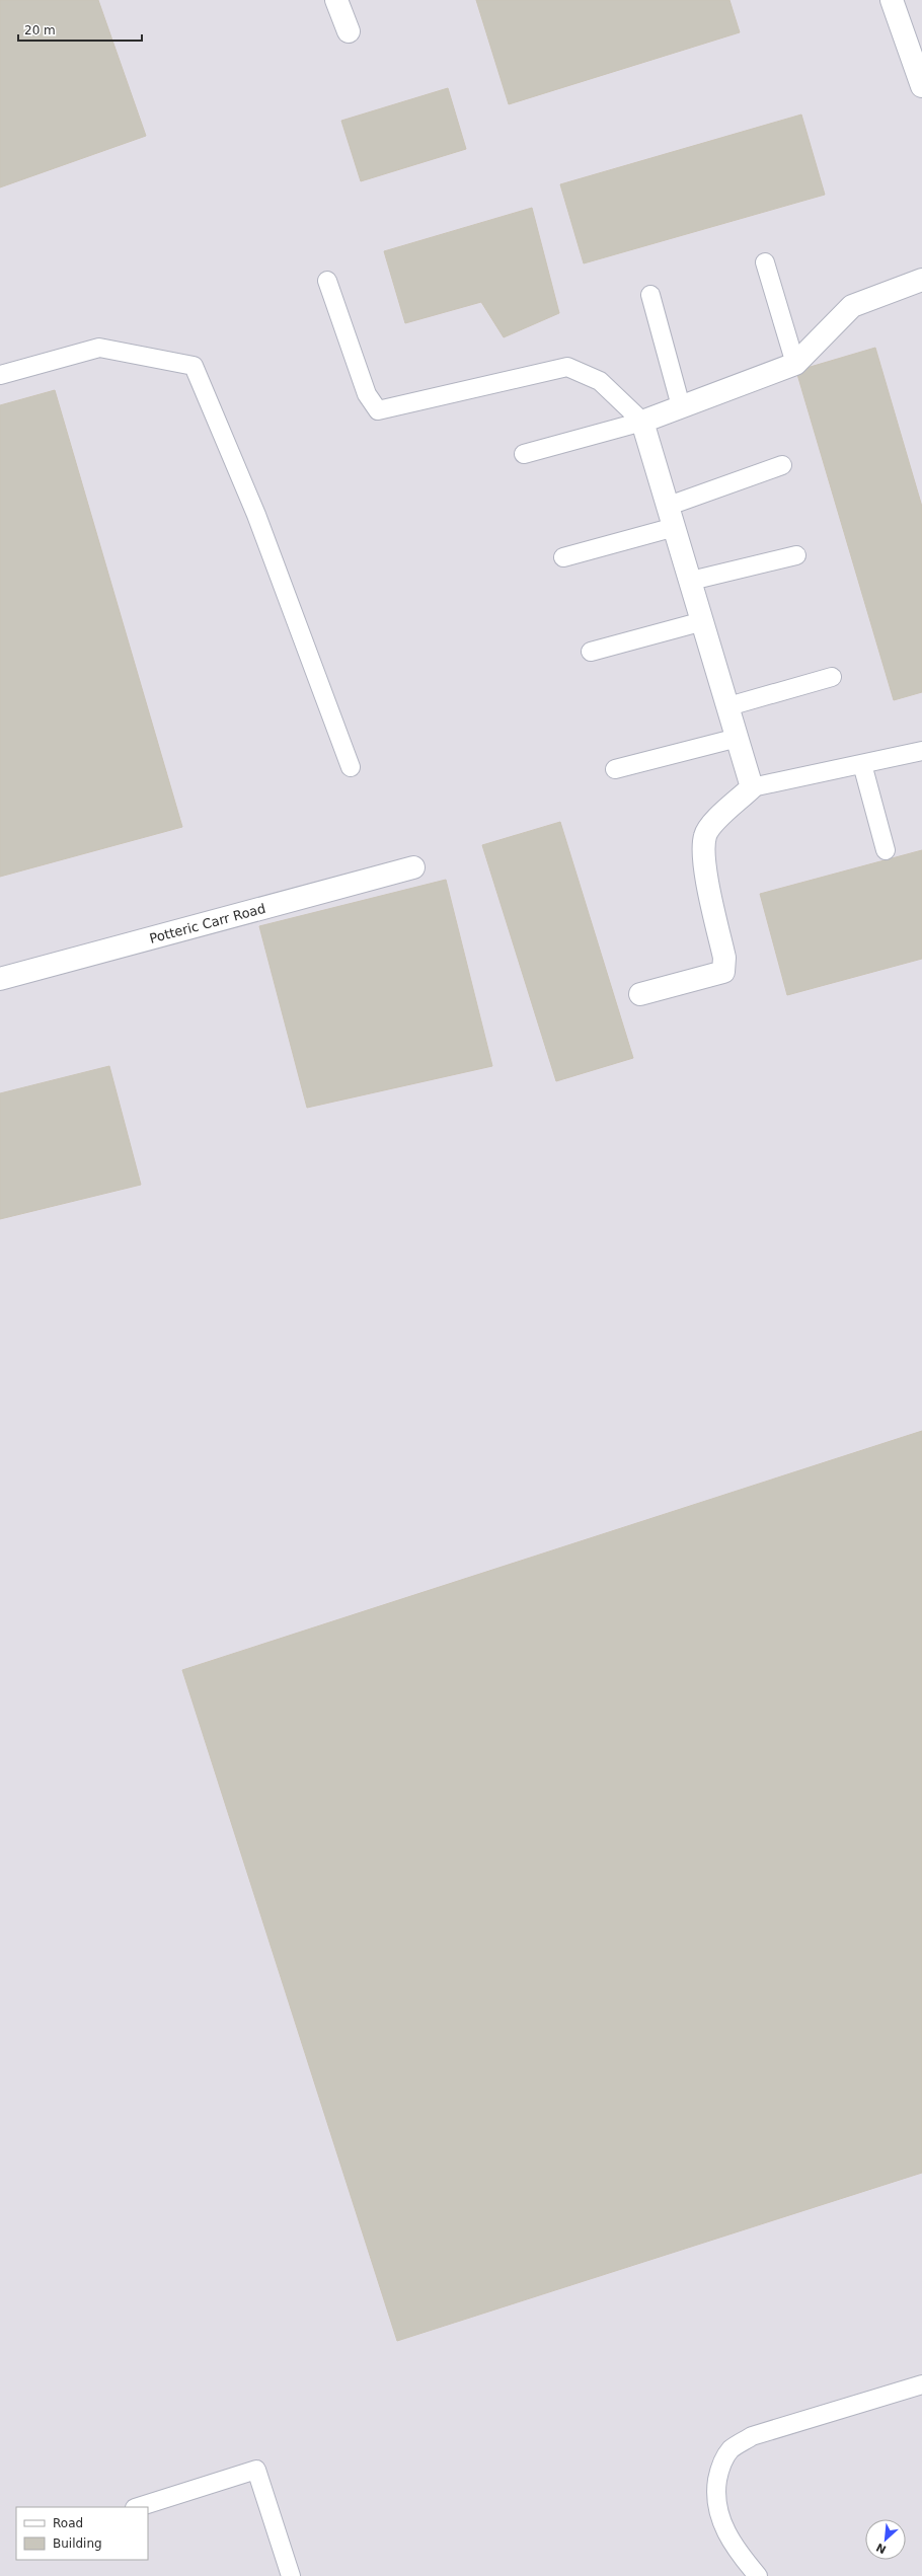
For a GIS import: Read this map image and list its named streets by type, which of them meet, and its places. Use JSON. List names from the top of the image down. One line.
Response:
{"streets":{"street":["Potteric Carr Road"]},"legend":["Road","Building"],"scale_bar":"20 m","north":"bottom left"}
